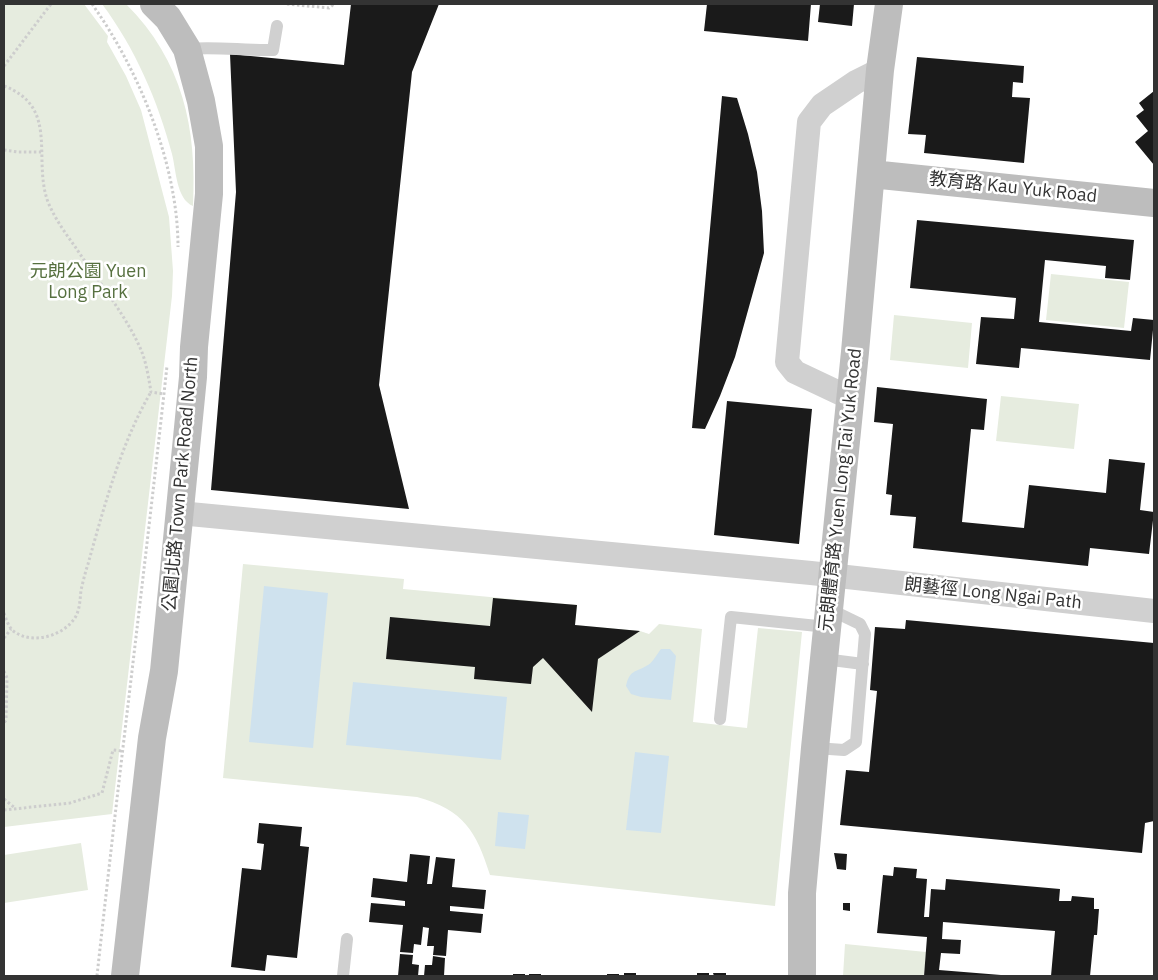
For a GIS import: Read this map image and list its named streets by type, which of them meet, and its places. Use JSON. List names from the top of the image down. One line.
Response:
{"streets":{"street":["教育路 Kau Yuk Road","公園北路 Town Park Road North","元朗體育路 Yuen Long Tai Yuk Road","朗藝徑 Long Ngai Path"]},"crossings":[["教育路 Kau Yuk Road","元朗體育路 Yuen Long Tai Yuk Road"],["公園北路 Town Park Road North","朗藝徑 Long Ngai Path"],["元朗體育路 Yuen Long Tai Yuk Road","朗藝徑 Long Ngai Path"]],"parks":["元朗公園 Yuen Long Park"]}
